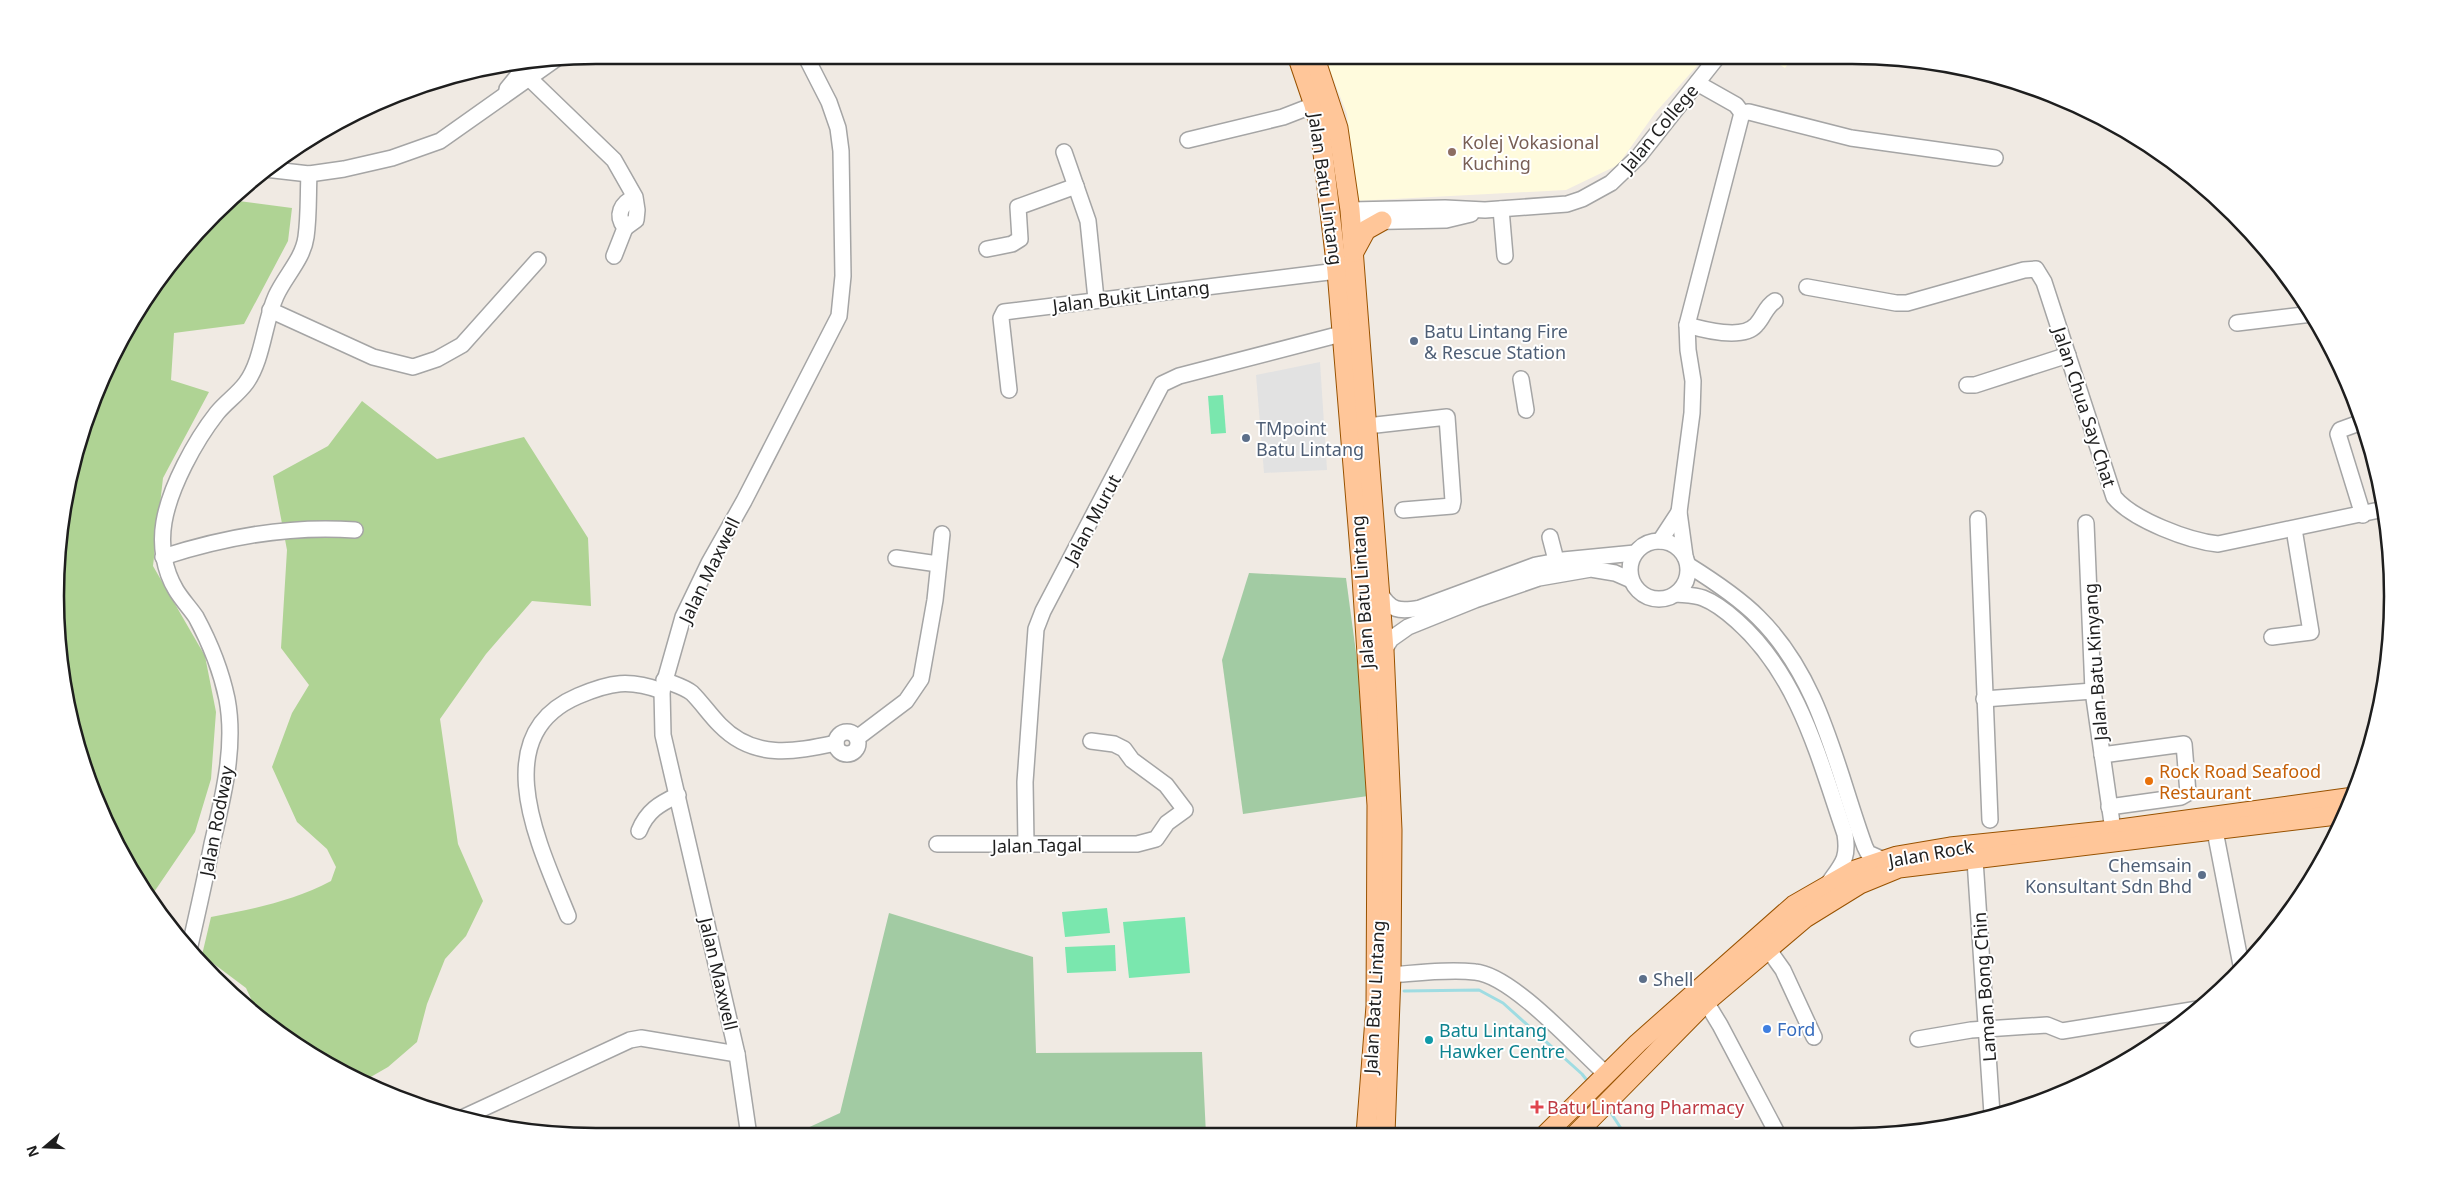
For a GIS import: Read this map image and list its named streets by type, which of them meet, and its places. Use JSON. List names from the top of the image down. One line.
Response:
{"streets":{"main road":["Jalan Batu Lintang","Jalan Rock"],"street":["Jalan College","Jalan Bukit Lintang","Jalan Chua Say Chat","Jalan Murut","Jalan Maxwell","Jalan Batu Kinyang","Jalan Rodway","Jalan Tagal","Laman Bong Chin"]},"crossings":[["Jalan College","Jalan Batu Lintang"],["Jalan Batu Lintang","Jalan Bukit Lintang"],["Jalan Batu Lintang","Jalan Murut"],["Jalan Murut","Jalan Tagal"],["Jalan Batu Kinyang","Jalan Rock"],["Jalan Rock","Laman Bong Chin"]],"places":{"other":["Kolej Vokasional Kuching","Batu Lintang Fire & Rescue Station","TMpoint Batu Lintang","Rock Road Seafood Restaurant","Chemsain Konsultant Sdn Bhd","Shell","Ford","Batu Lintang Hawker Centre"],"health":["Batu Lintang Pharmacy"]},"north":"left"}
